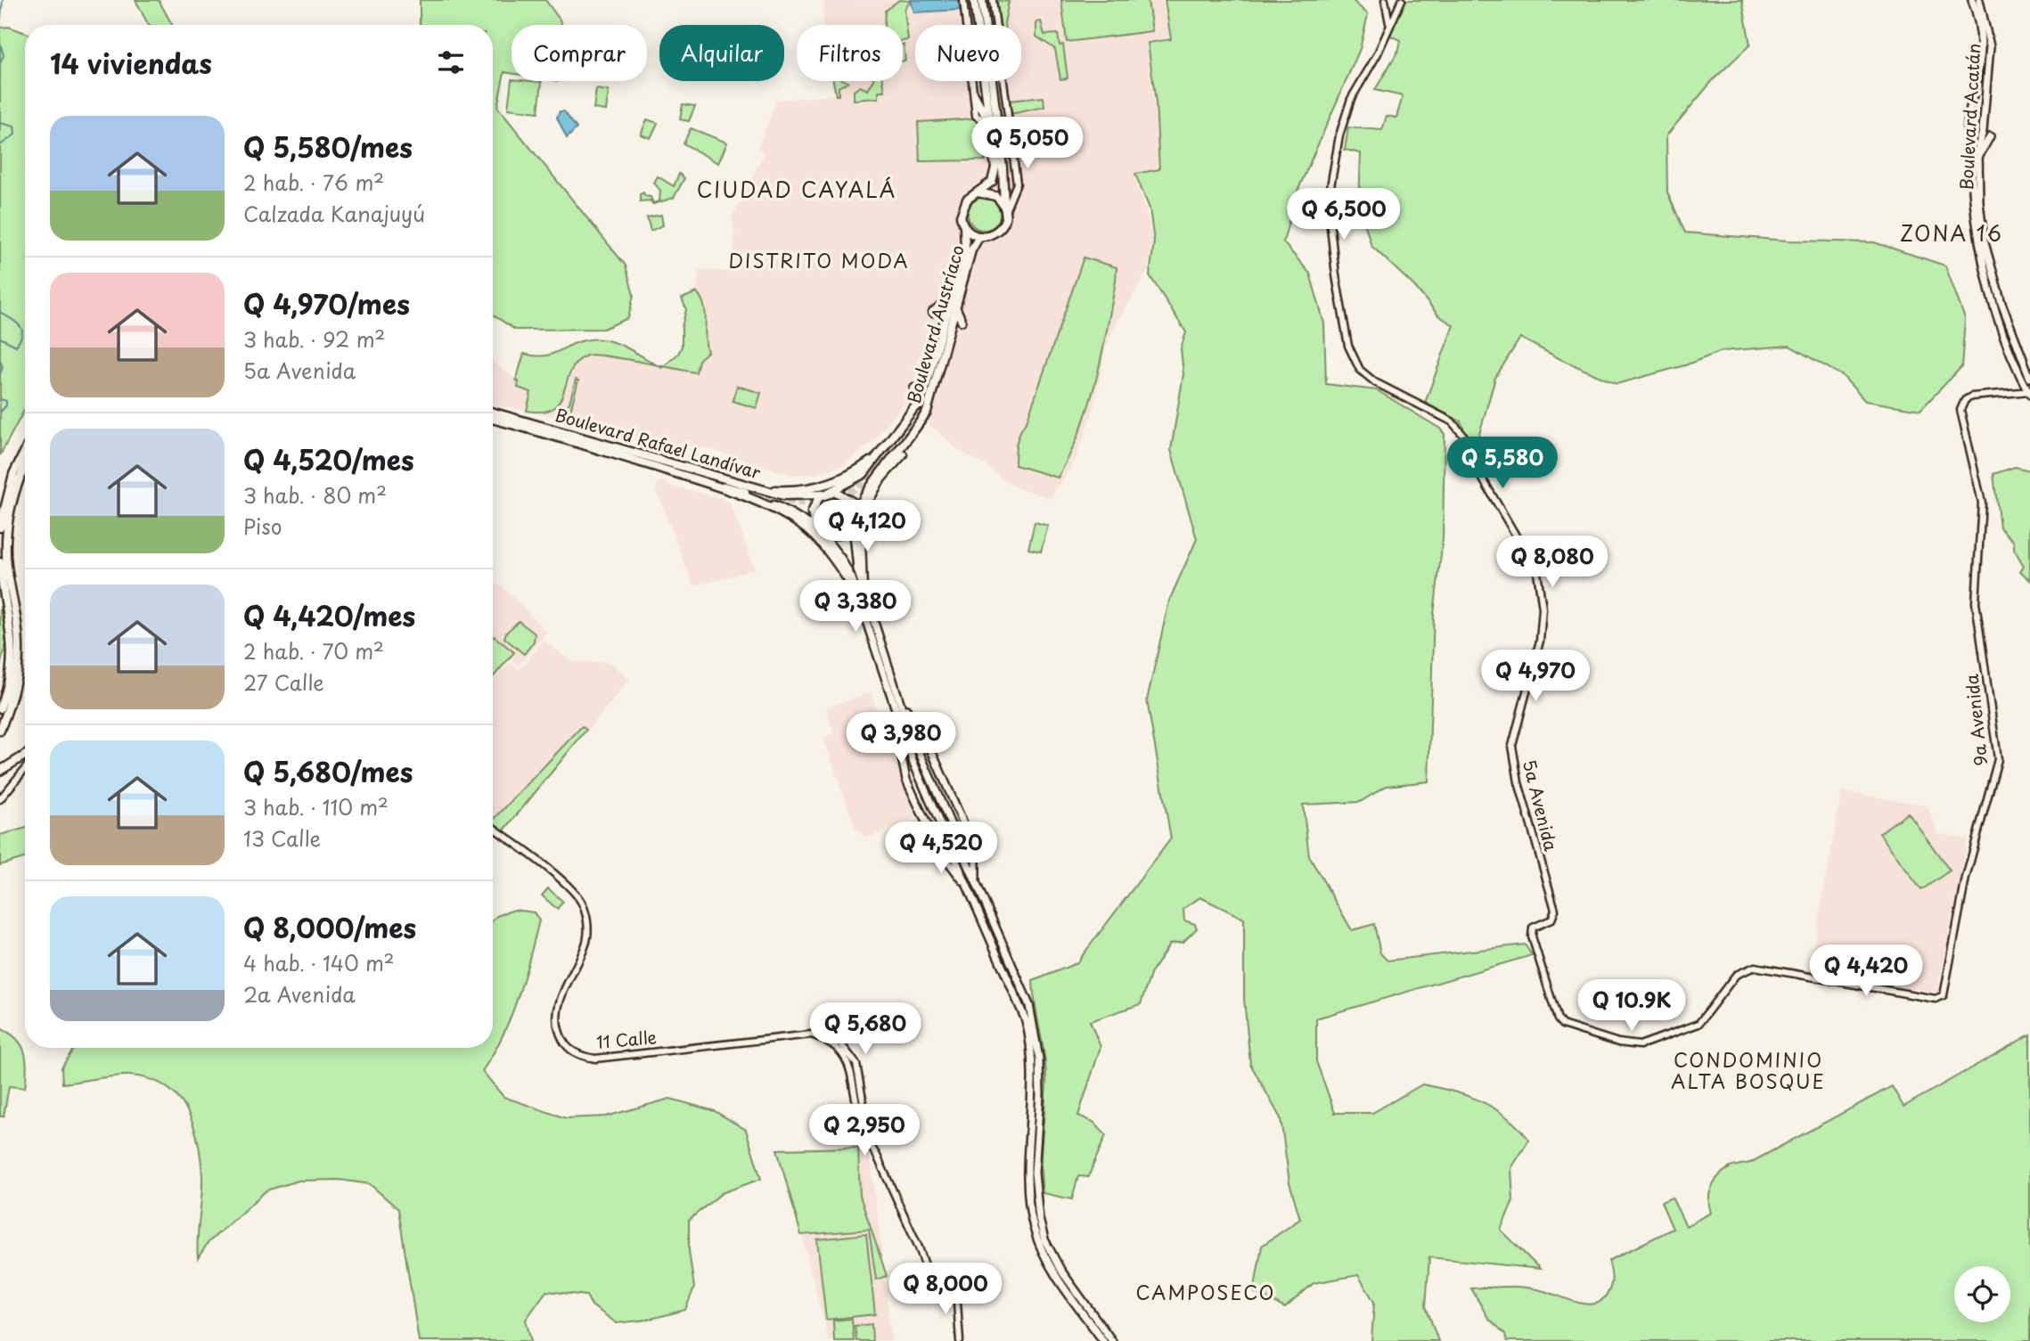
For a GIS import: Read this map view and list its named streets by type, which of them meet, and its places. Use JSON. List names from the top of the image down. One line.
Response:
{"streets":{"main road":["Boulevard Acatán","Boulevard Austríaco","Boulevard Rafael Landívar"],"street":["9a Avenida","5a Avenida","11 Calle"]},"crossings":[["Boulevard Acatán","9a Avenida"],["Boulevard Austríaco","Boulevard Rafael Landívar"],["9a Avenida","5a Avenida"]],"districts":["CIUDAD CAYALÁ","ZONA 16","DISTRITO MODA","CONDOMINIO ALTA BOSQUE","CAMPOSECO"],"page":{"chip":["Comprar","Alquilar","Filtros","Nuevo"],"heading":"14 viviendas","list":[{"name":"Q 5,580/mes","note":"2 hab. · 76 m² · Calzada Kanajuyú"},{"name":"Q 4,970/mes","note":"3 hab. · 92 m² · 5a Avenida"},{"name":"Q 4,520/mes","note":"3 hab. · 80 m² · Piso"},{"name":"Q 4,420/mes","note":"2 hab. · 70 m² · 27 Calle"},{"name":"Q 5,680/mes","note":"3 hab. · 110 m² · 13 Calle"},{"name":"Q 8,000/mes","note":"4 hab. · 140 m² · 2a Avenida"}],"price":["Q 5,050","Q 6,500","Q 5,580","Q 4,120","Q 8,080","Q 3,380","Q 4,970","Q 3,980","Q 4,520","Q 4,420","Q 10.9K","Q 5,680","Q 2,950","Q 8,000"]}}
